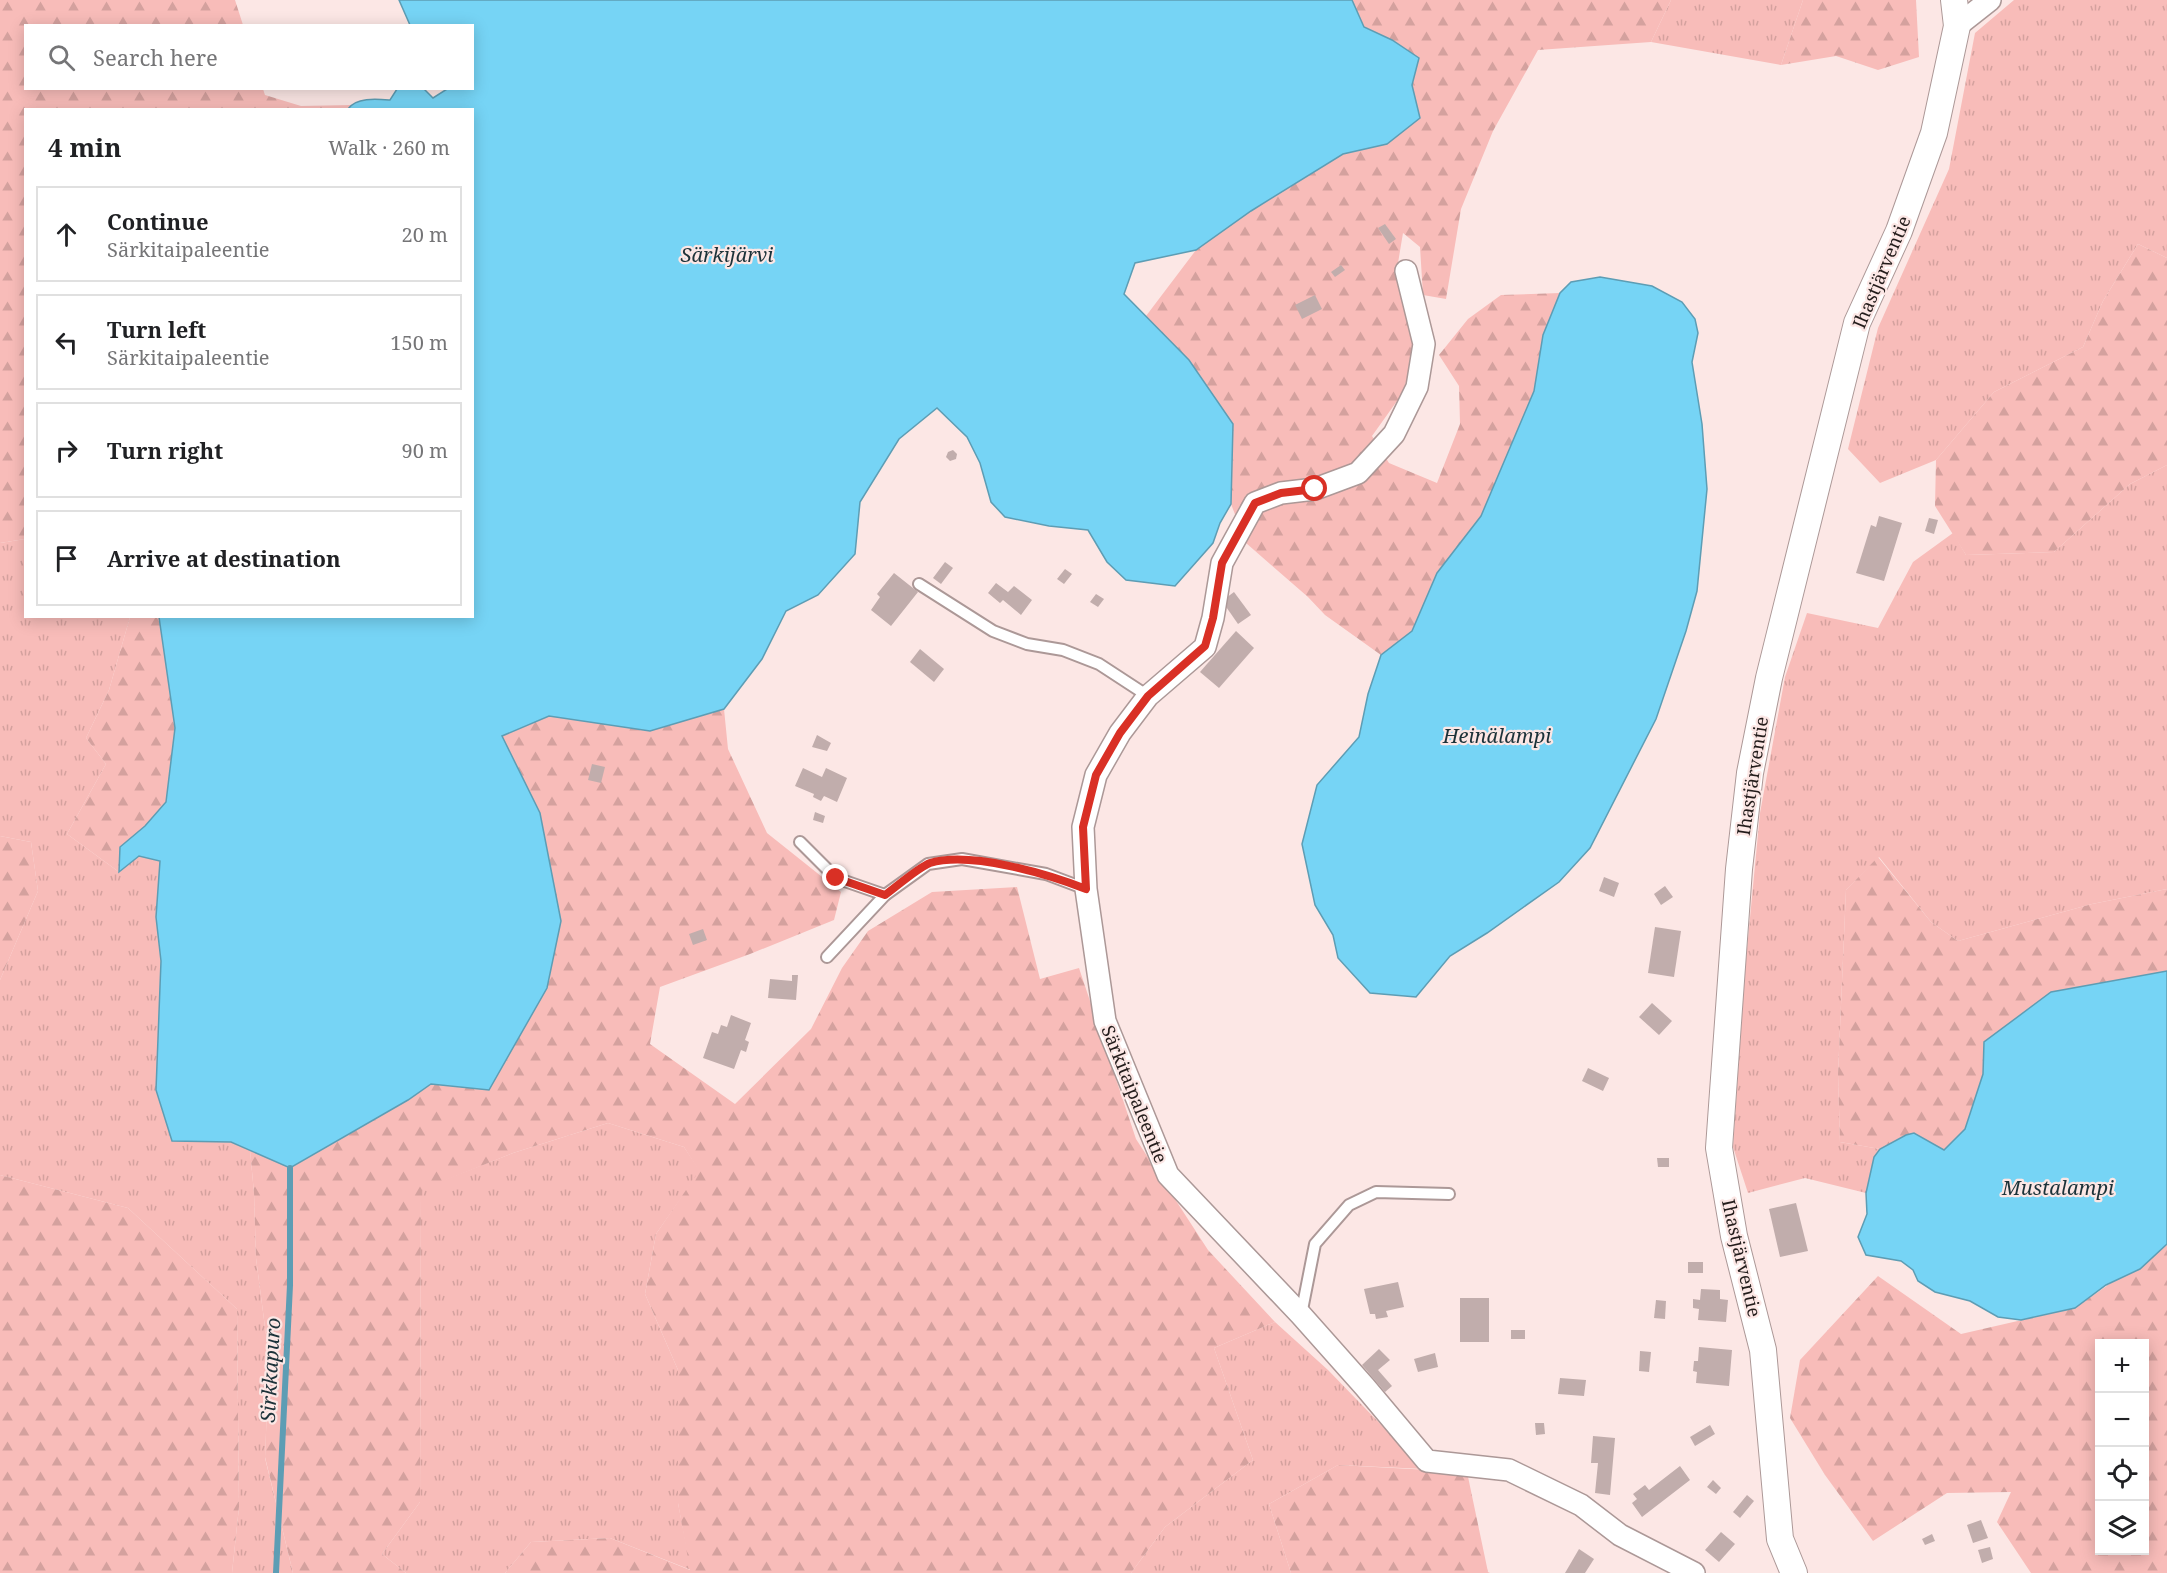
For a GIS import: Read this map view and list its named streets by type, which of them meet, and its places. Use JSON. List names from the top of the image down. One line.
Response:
{"streets":{"street":["Ihastjärventie","Särkitaipaleentie"]},"water":["Särkijärvi","Heinälampi","Mustalampi","Sirkkapuro"],"page":{"search":"Search here","heading":["4 min","Walk · 260 m"],"list":[["Continue","Särkitaipaleentie","20 m"],["Turn left","Särkitaipaleentie","150 m"],["Turn right","90 m"],"Arrive at destination"],"map_buttons":["+","−"]}}
